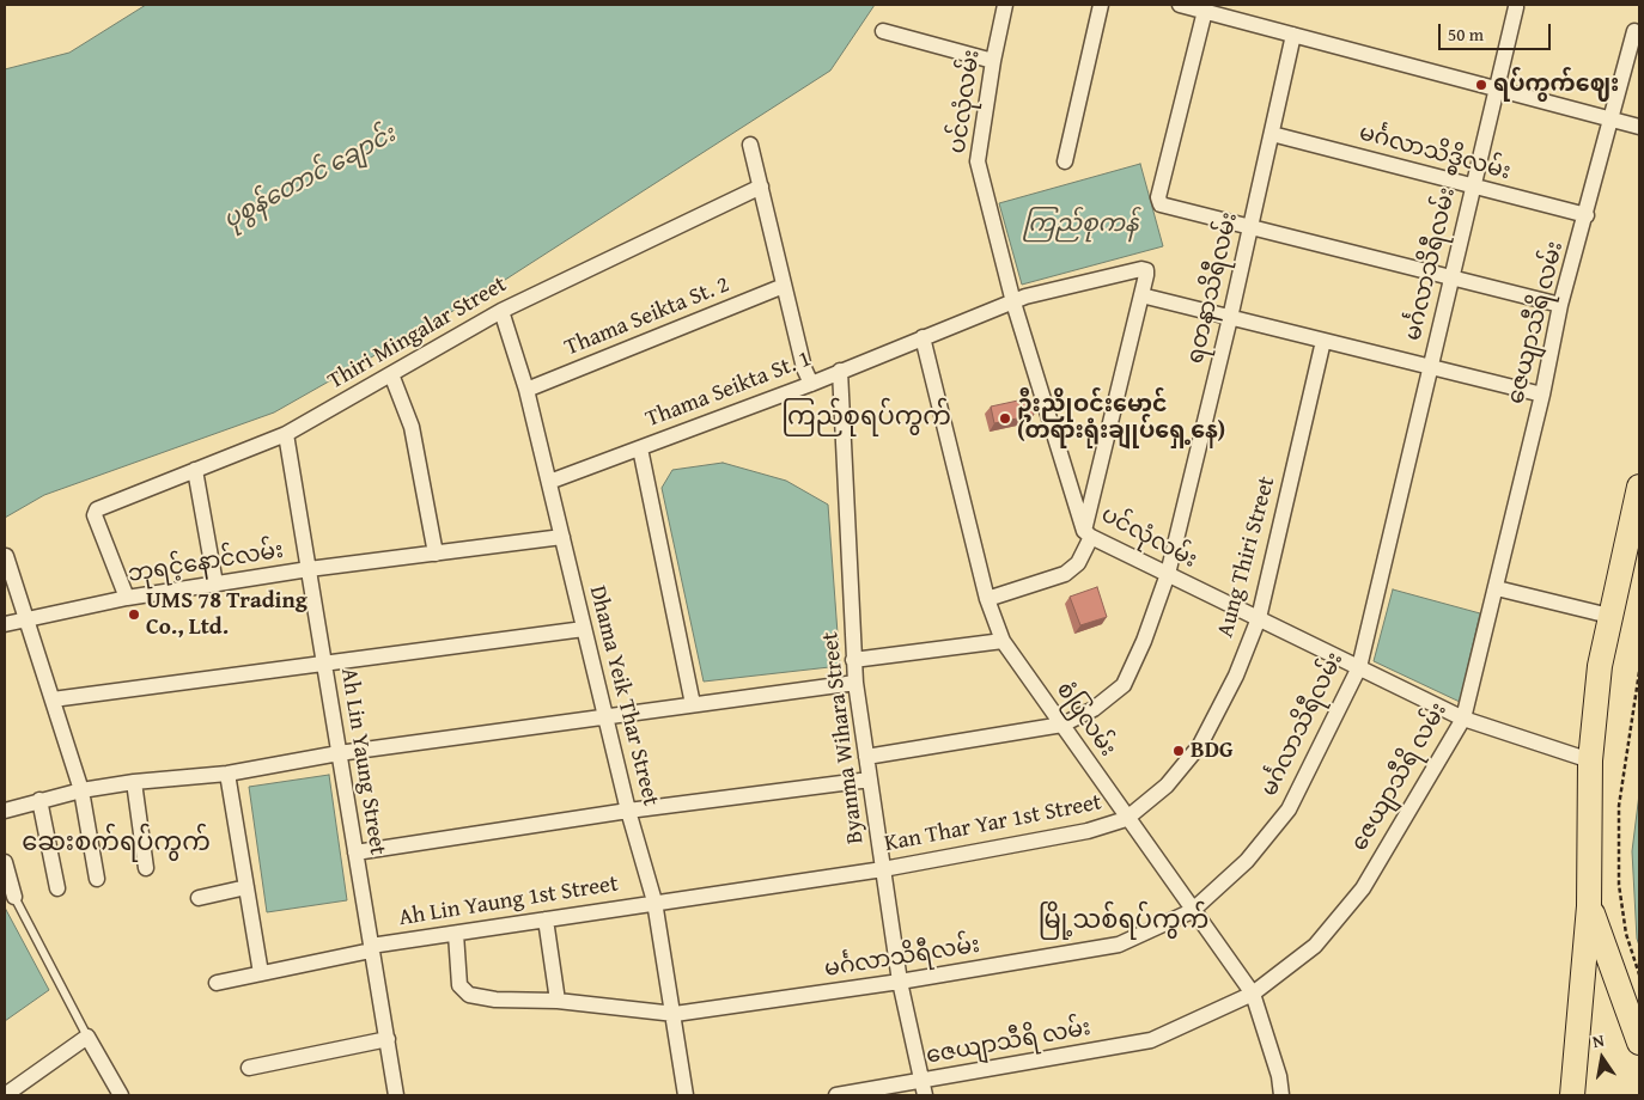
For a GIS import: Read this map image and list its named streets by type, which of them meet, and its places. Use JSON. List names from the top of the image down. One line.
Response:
{"streets":{"street":["ပင်လုံလမ်း","မင်္ဂလာသိဒ္ဓိလမ်း","မင်္ဂလာသိရီလမ်း","ရတနာသိရီလမ်း","Thama Seikta St. 2","ဇေယျာသီရိ လမ်း","Thiri Mingalar Street","Thama Seikta St. 1","Aung Thiri Street","ဘုရင့်နောင်လမ်း","Dhama Yeik Thar Street","စံပြလမ်း","Byanma Wihara Street","Ah Lin Yaung Street","Kan Thar Yar 1st Street","Ah Lin Yaung 1st Street"]},"crossings":[["ပင်လုံလမ်း","မင်္ဂလာသိရီလမ်း"],["ပင်လုံလမ်း","ရတနာသိရီလမ်း"],["ပင်လုံလမ်း","ဇေယျာသီရိ လမ်း"],["ပင်လုံလမ်း","Thama Seikta St. 1"],["ပင်လုံလမ်း","Aung Thiri Street"],["မင်္ဂလာသိဒ္ဓိလမ်း","မင်္ဂလာသိရီလမ်း"],["မင်္ဂလာသိဒ္ဓိလမ်း","ရတနာသိရီလမ်း"],["မင်္ဂလာသိဒ္ဓိလမ်း","ဇေယျာသီရိ လမ်း"],["မင်္ဂလာသိရီလမ်း","Dhama Yeik Thar Street"],["မင်္ဂလာသိရီလမ်း","စံပြလမ်း"],["မင်္ဂလာသိရီလမ်း","Byanma Wihara Street"],["မင်္ဂလာသိရီလမ်း","Ah Lin Yaung 1st Street"],["ရတနာသိရီလမ်း","စံပြလမ်း"],["ရတနာသိရီလမ်း","Byanma Wihara Street"],["Thama Seikta St. 2","Dhama Yeik Thar Street"],["ဇေယျာသီရိ လမ်း","စံပြလမ်း"],["ဇေယျာသီရိ လမ်း","Byanma Wihara Street"],["Thiri Mingalar Street","ဘုရင့်နောင်လမ်း"],["Thiri Mingalar Street","Dhama Yeik Thar Street"],["Thiri Mingalar Street","Ah Lin Yaung Street"],["Thama Seikta St. 1","Dhama Yeik Thar Street"],["Thama Seikta St. 1","စံပြလမ်း"],["Thama Seikta St. 1","Byanma Wihara Street"],["Aung Thiri Street","စံပြလမ်း"],["Aung Thiri Street","Kan Thar Yar 1st Street"],["ဘုရင့်နောင်လမ်း","Dhama Yeik Thar Street"],["ဘုရင့်နောင်လမ်း","Ah Lin Yaung Street"],["Dhama Yeik Thar Street","Kan Thar Yar 1st Street"],["Dhama Yeik Thar Street","Ah Lin Yaung 1st Street"],["စံပြလမ်း","Kan Thar Yar 1st Street"],["Byanma Wihara Street","Kan Thar Yar 1st Street"],["Ah Lin Yaung Street","Ah Lin Yaung 1st Street"],["Kan Thar Yar 1st Street","Ah Lin Yaung 1st Street"]],"districts":["ကြည်စုရပ်ကွက်","ဆေးစက်ရပ်ကွက်","မြို့သစ်ရပ်ကွက်"],"water":["ပုစွန်တောင် ချောင်း","ကြည်စုကန်"],"places":["ရပ်ကွက်ဈေး","ဦးညိုဝင်းမောင် (တရားရုံးချုပ်ရှေ့နေ)","UMS 78 Trading Co., Ltd.","BDG"],"scale_bar":"50 m","north":"top"}
